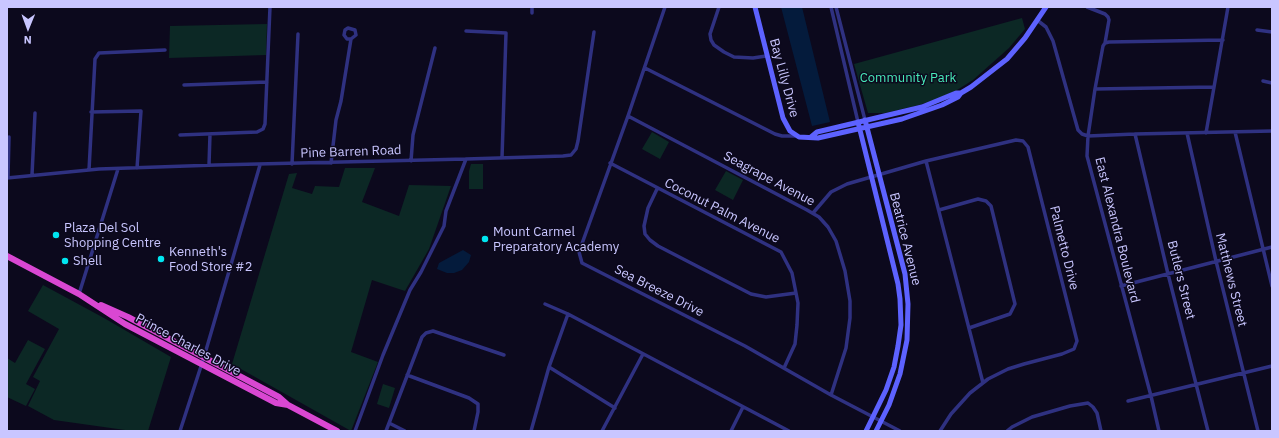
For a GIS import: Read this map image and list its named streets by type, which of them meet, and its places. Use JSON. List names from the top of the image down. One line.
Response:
{"streets":{"highway":["Prince Charles Drive"],"main road":["Bay Lilly Drive","Beatrice Avenue"],"street":["Pine Barren Road","Seagrape Avenue","Coconut Palm Avenue","East Alexandra Boulevard","Palmetto Drive","Butlers Street","Matthews Street","Sea Breeze Drive"]},"crossings":[["Bay Lilly Drive","Beatrice Avenue"],["Seagrape Avenue","Palmetto Drive"],["Seagrape Avenue","Sea Breeze Drive"],["Coconut Palm Avenue","Sea Breeze Drive"],["Beatrice Avenue","Palmetto Drive"],["Beatrice Avenue","Sea Breeze Drive"]],"parks":["Community Park"],"places":["Plaza Del Sol Shopping Centre","Mount Carmel Preparatory Academy","Kenneth's Food Store #2","Shell"],"north":"bottom"}
